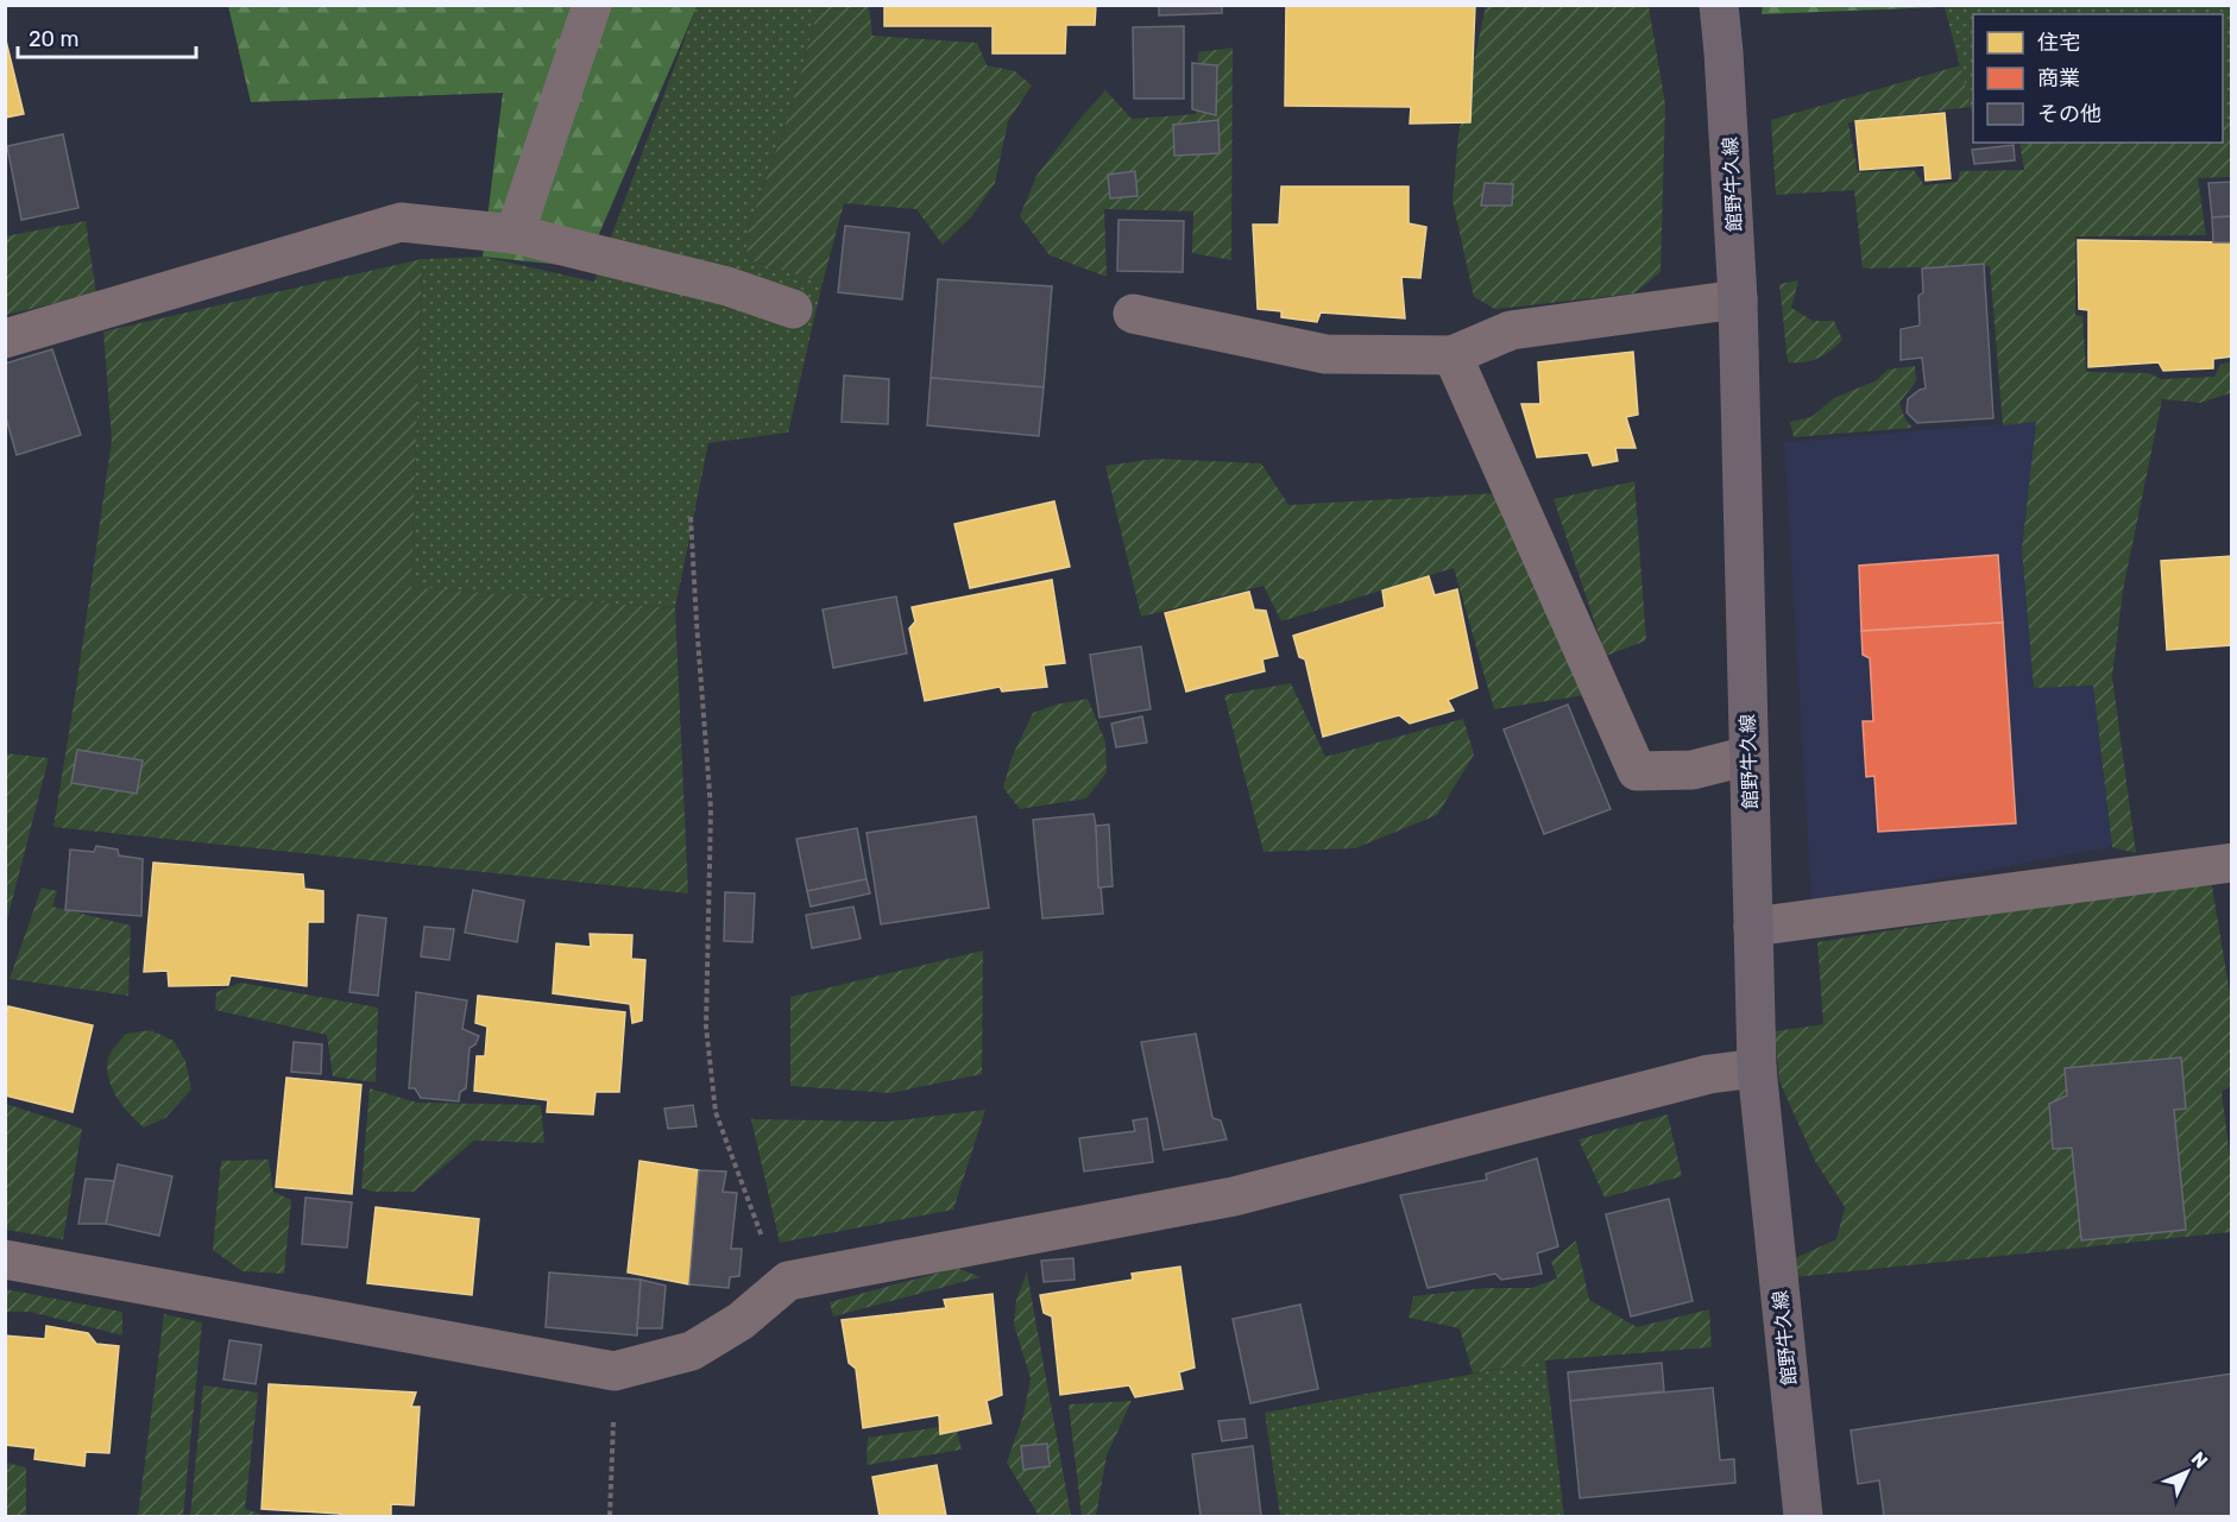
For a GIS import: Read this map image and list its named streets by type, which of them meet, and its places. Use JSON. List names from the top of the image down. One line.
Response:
{"streets":{"main road":["館野牛久線"]},"legend":["住宅","商業","その他"],"scale_bar":"20 m","north":"top right"}
